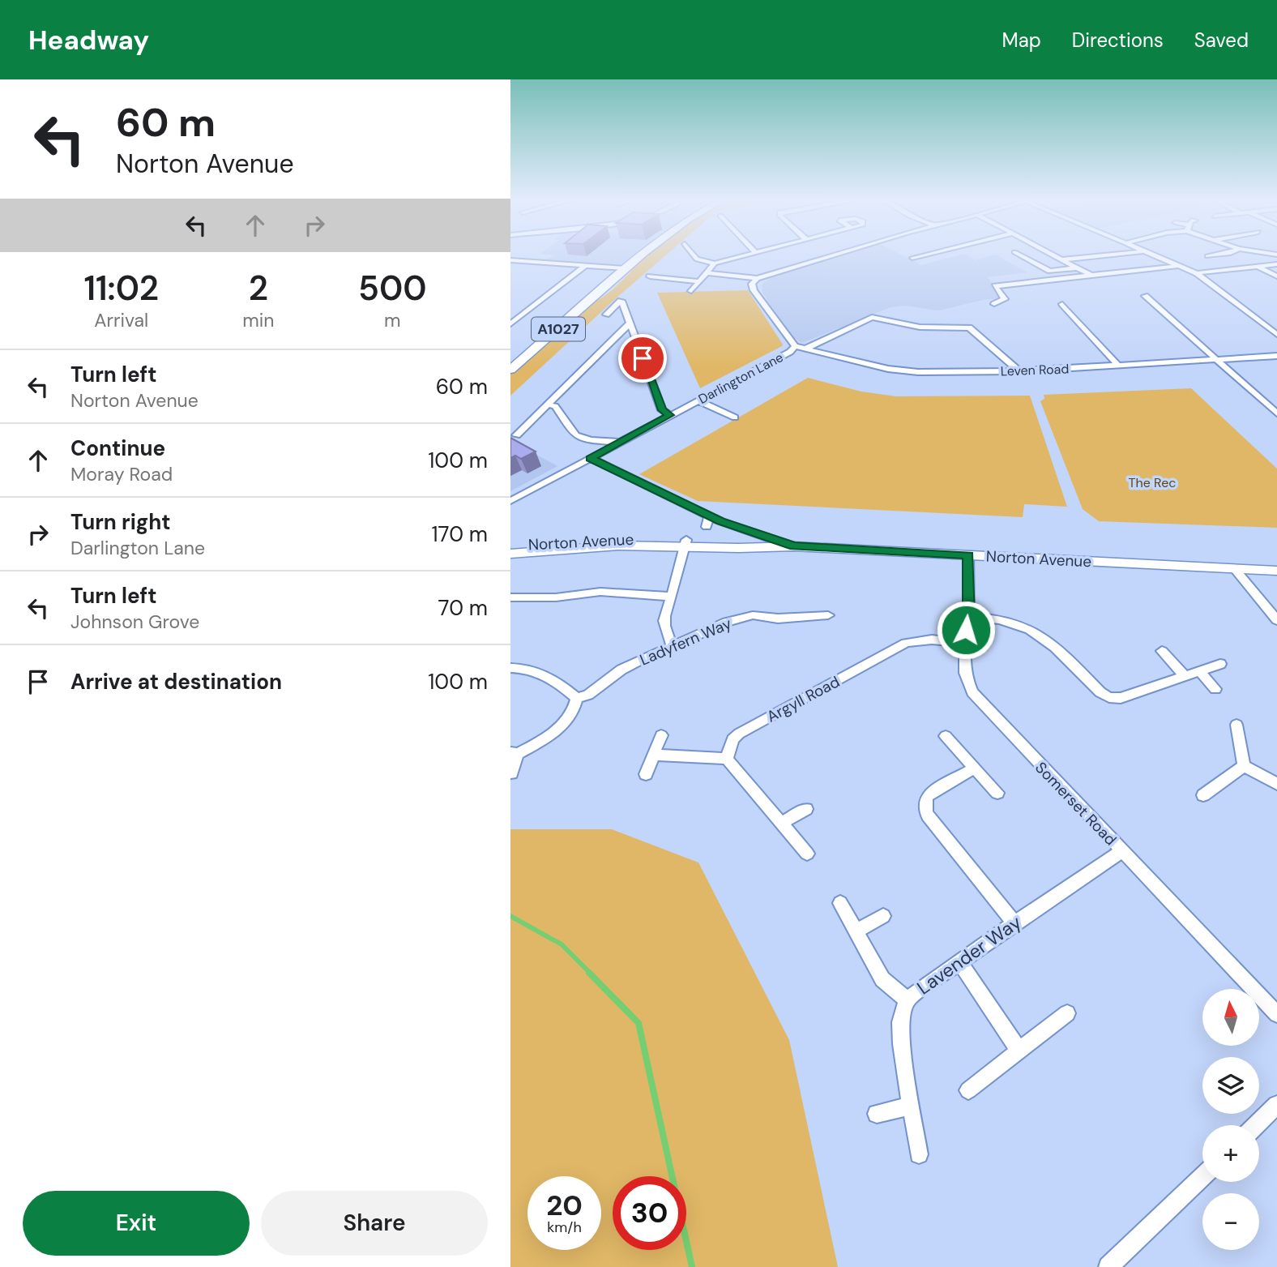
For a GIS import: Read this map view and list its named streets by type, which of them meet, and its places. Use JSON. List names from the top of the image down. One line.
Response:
{"streets":{"main road":["A1027"],"street":["Leven Road","Darlington Lane","Norton Avenue","Ladyfern Way","Argyll Road","Somerset Road","Lavender Way"]},"crossings":[["Leven Road","Darlington Lane"],["Norton Avenue","Somerset Road"],["Argyll Road","Somerset Road"],["Somerset Road","Lavender Way"]],"parks":["The Rec"],"north":"top","page":{"header":"Headway","nav":["Map","Directions","Saved"],"turn":["60 m","Norton Avenue"],"eta":["11:02","Arrival","2","min","500","m"],"list":[{"name":"Turn left","note":"Norton Avenue","value":"60 m"},{"name":"Continue","note":"Moray Road","value":"100 m"},{"name":"Turn right","note":"Darlington Lane","value":"170 m"},{"name":"Turn left","note":"Johnson Grove","value":"70 m"},{"name":"Arrive at destination","value":"100 m"}],"map_buttons":["+","−"],"speed":"20 km/h","limit":"30","buttons":["Exit","Share"]}}
